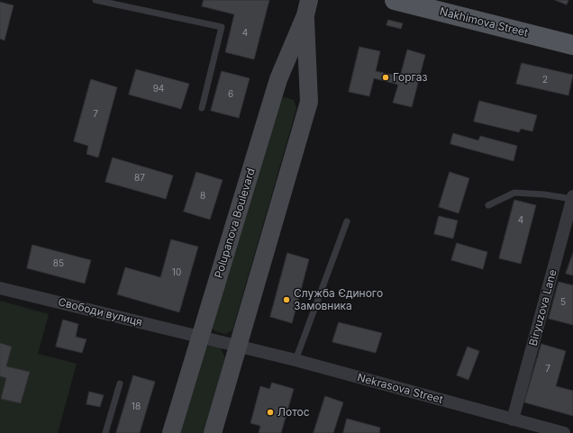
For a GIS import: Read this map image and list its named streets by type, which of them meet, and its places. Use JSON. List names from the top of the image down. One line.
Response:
{"streets":{"main road":["Nakhimova Street"],"street":["Polupanova Boulevard","Biryuzova Lane","Свободи вулиця","Nekrasova Street"]},"crossings":[["Polupanova Boulevard","Свободи вулиця"],["Polupanova Boulevard","Nekrasova Street"],["Biryuzova Lane","Nekrasova Street"],["Свободи вулиця","Nekrasova Street"]],"places":["Горгаз","Служба Єдиного Замовника","Лотос"],"house_numbers":["4","2","94","6","7","87","8","4","85","10","5","7","18"]}
